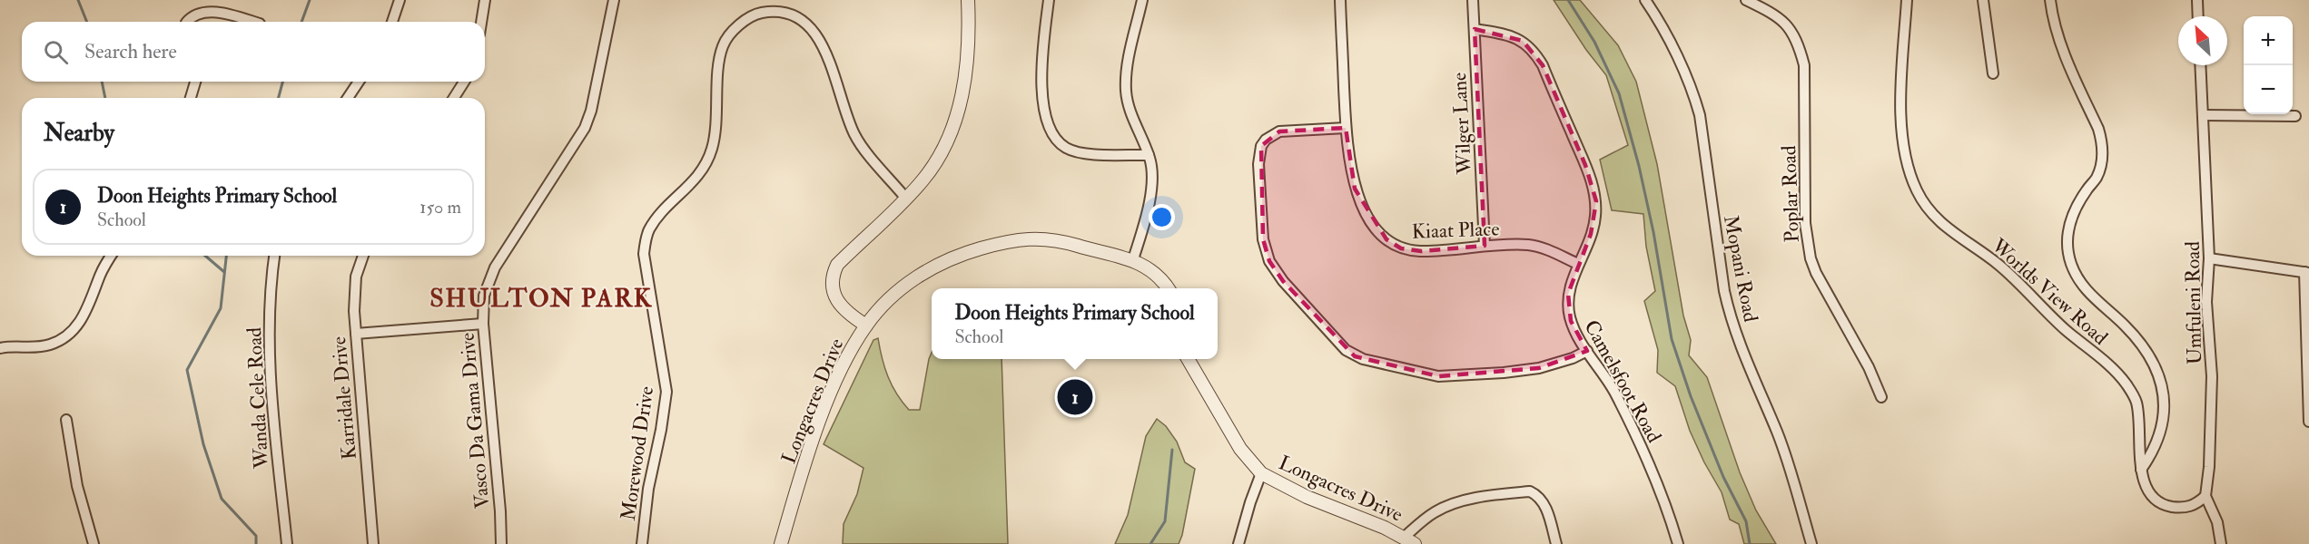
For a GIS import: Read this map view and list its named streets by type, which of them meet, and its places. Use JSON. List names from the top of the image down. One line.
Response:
{"streets":{"street":["Wilger Lane","Poplar Road","Kiaat Place","Mopani Road","Worlds View Road","Umfuleni Road","Camelsfoot Road","Wanda Cele Road","Karridale Drive","Longacres Drive","Vasco Da Gama Drive","Morewood Drive"]},"crossings":[["Wilger Lane","Kiaat Place"],["Wilger Lane","Camelsfoot Road"],["Kiaat Place","Camelsfoot Road"],["Worlds View Road","Umfuleni Road"]],"districts":["SHULTON PARK"],"north":"top left","page":{"map_buttons":["+","−"],"search":"Search here","heading":"Nearby","list":[{"mark":"1","name":"Doon Heights Primary School","note":"School","value":"150 m"}],"popup":["Doon Heights Primary School","School"],"pins":"1"}}
